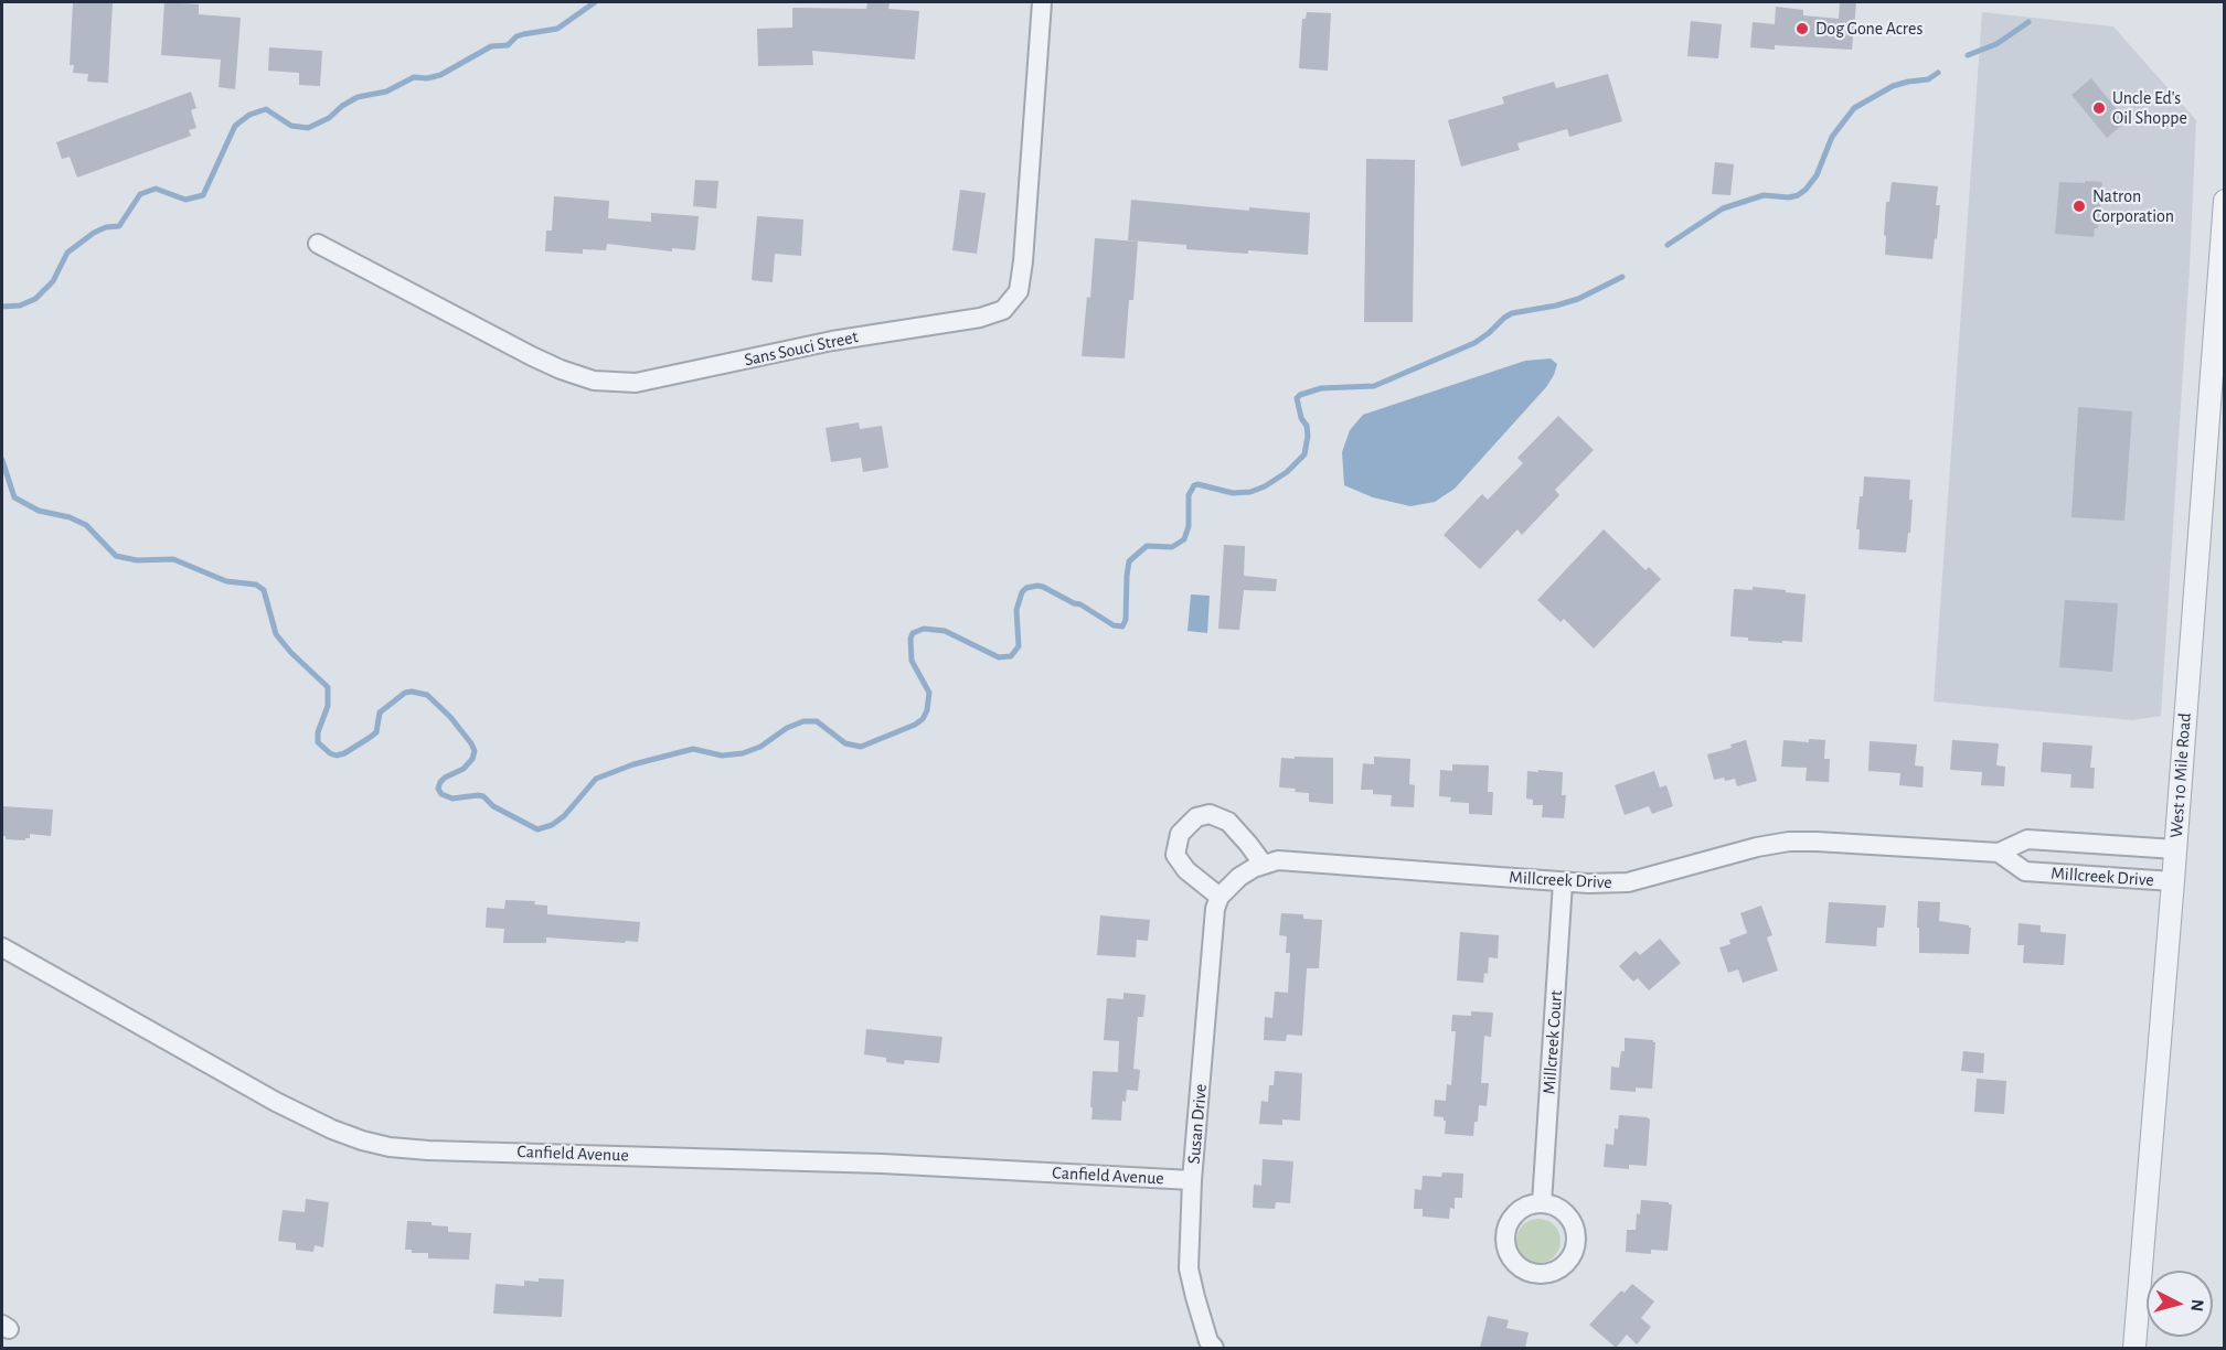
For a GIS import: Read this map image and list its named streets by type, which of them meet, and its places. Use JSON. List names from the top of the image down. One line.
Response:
{"streets":{"street":["Sans Souci Street","West 10 Mile Road","Millcreek Drive","Millcreek Court","Susan Drive","Canfield Avenue"]},"crossings":[["West 10 Mile Road","Millcreek Drive"],["Millcreek Drive","Millcreek Court"],["Millcreek Drive","Susan Drive"],["Susan Drive","Canfield Avenue"]],"places":["Dog Gone Acres","Uncle Ed's Oil Shoppe","Natron Corporation"],"north":"right"}
